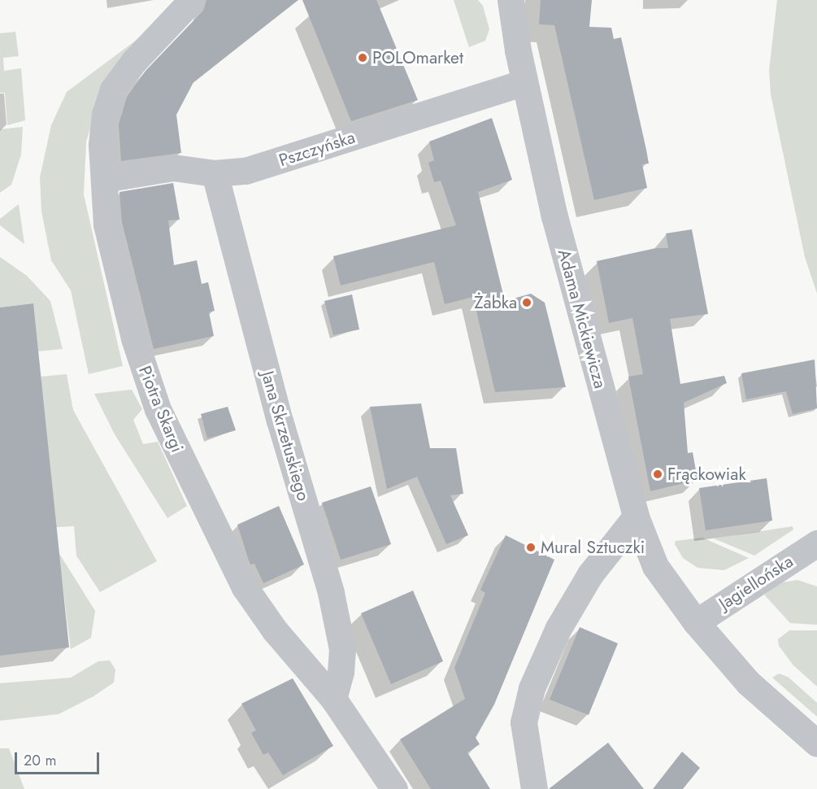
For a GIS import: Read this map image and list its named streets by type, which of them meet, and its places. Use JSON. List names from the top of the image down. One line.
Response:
{"streets":{"street":["Pszczyńska","Adama Mickiewicza","Piotra Skargi","Jana Skrzetuskiego","Jagiellońska"]},"crossings":[["Pszczyńska","Adama Mickiewicza"],["Pszczyńska","Piotra Skargi"],["Pszczyńska","Jana Skrzetuskiego"],["Adama Mickiewicza","Jagiellońska"],["Piotra Skargi","Jana Skrzetuskiego"]],"places":["POLOmarket","Żabka","Frąckowiak","Mural Sztuczki"],"scale_bar":"20 m"}
